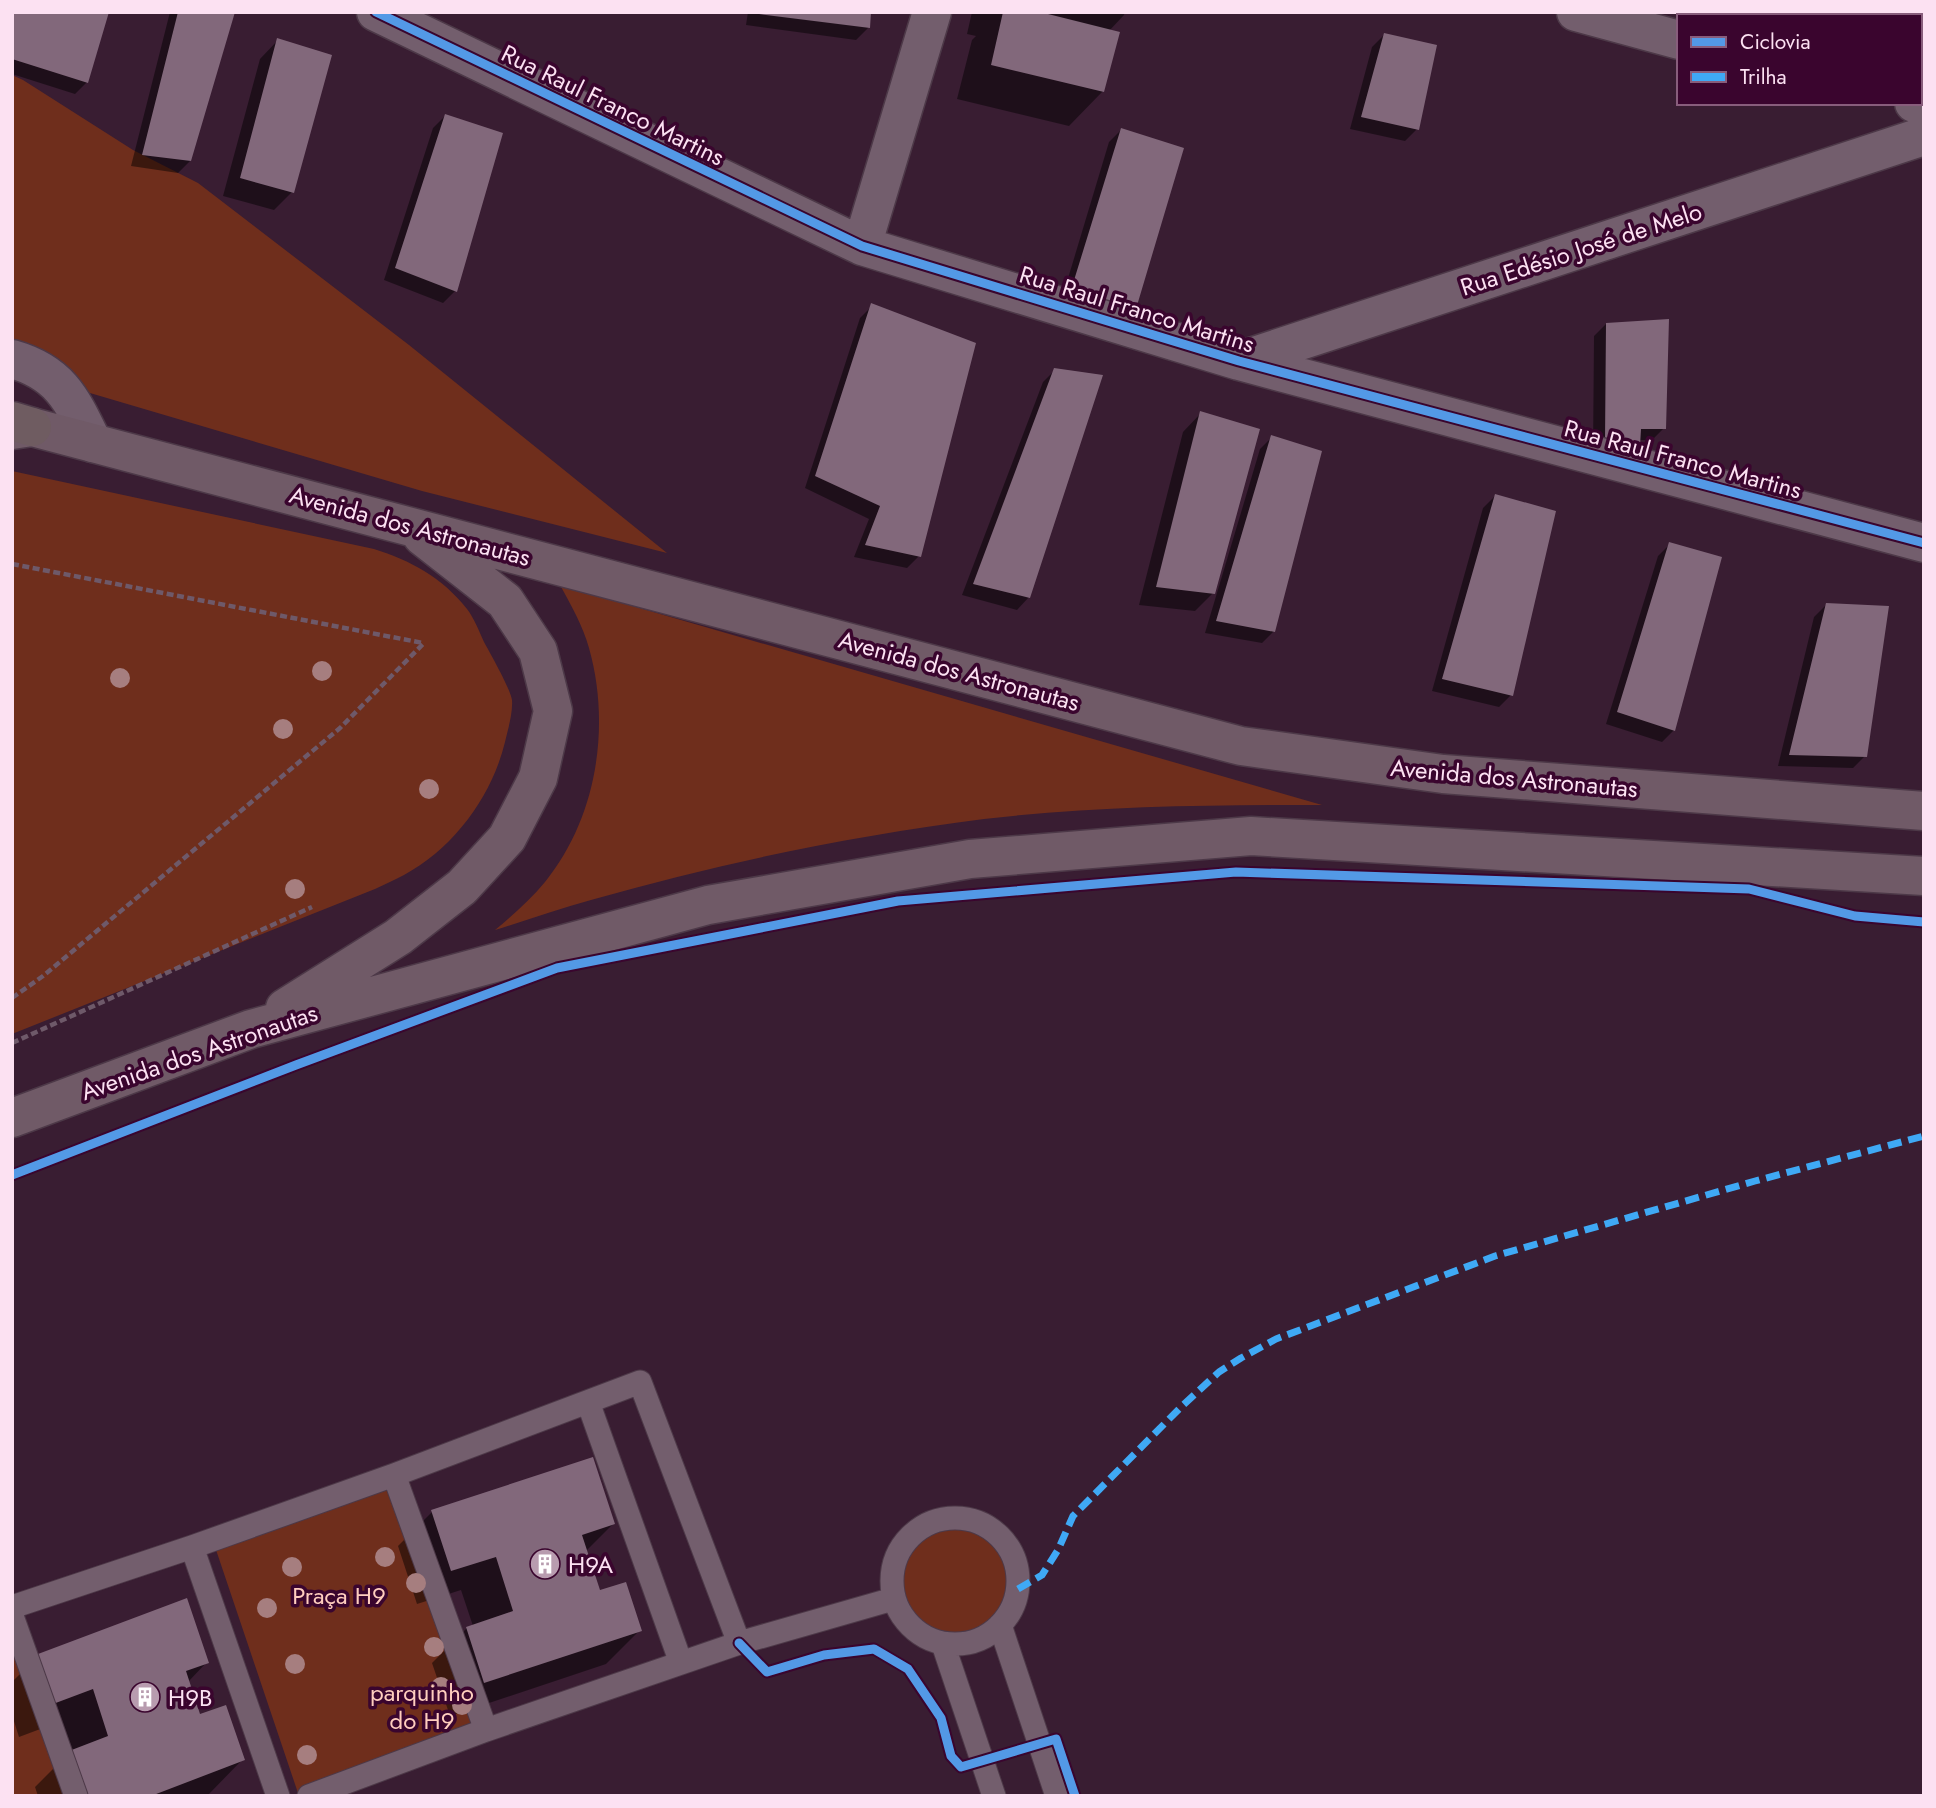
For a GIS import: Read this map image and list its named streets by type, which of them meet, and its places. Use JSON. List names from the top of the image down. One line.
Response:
{"streets":{"main road":["Avenida dos Astronautas"],"street":["Rua Raul Franco Martins","Rua Edésio José de Melo"]},"crossings":[["Rua Raul Franco Martins","Rua Edésio José de Melo"]],"parks":["Praça H9","parquinho do H9"],"places":{"building":["H9A","H9B"]},"legend":["Ciclovia","Trilha"]}
